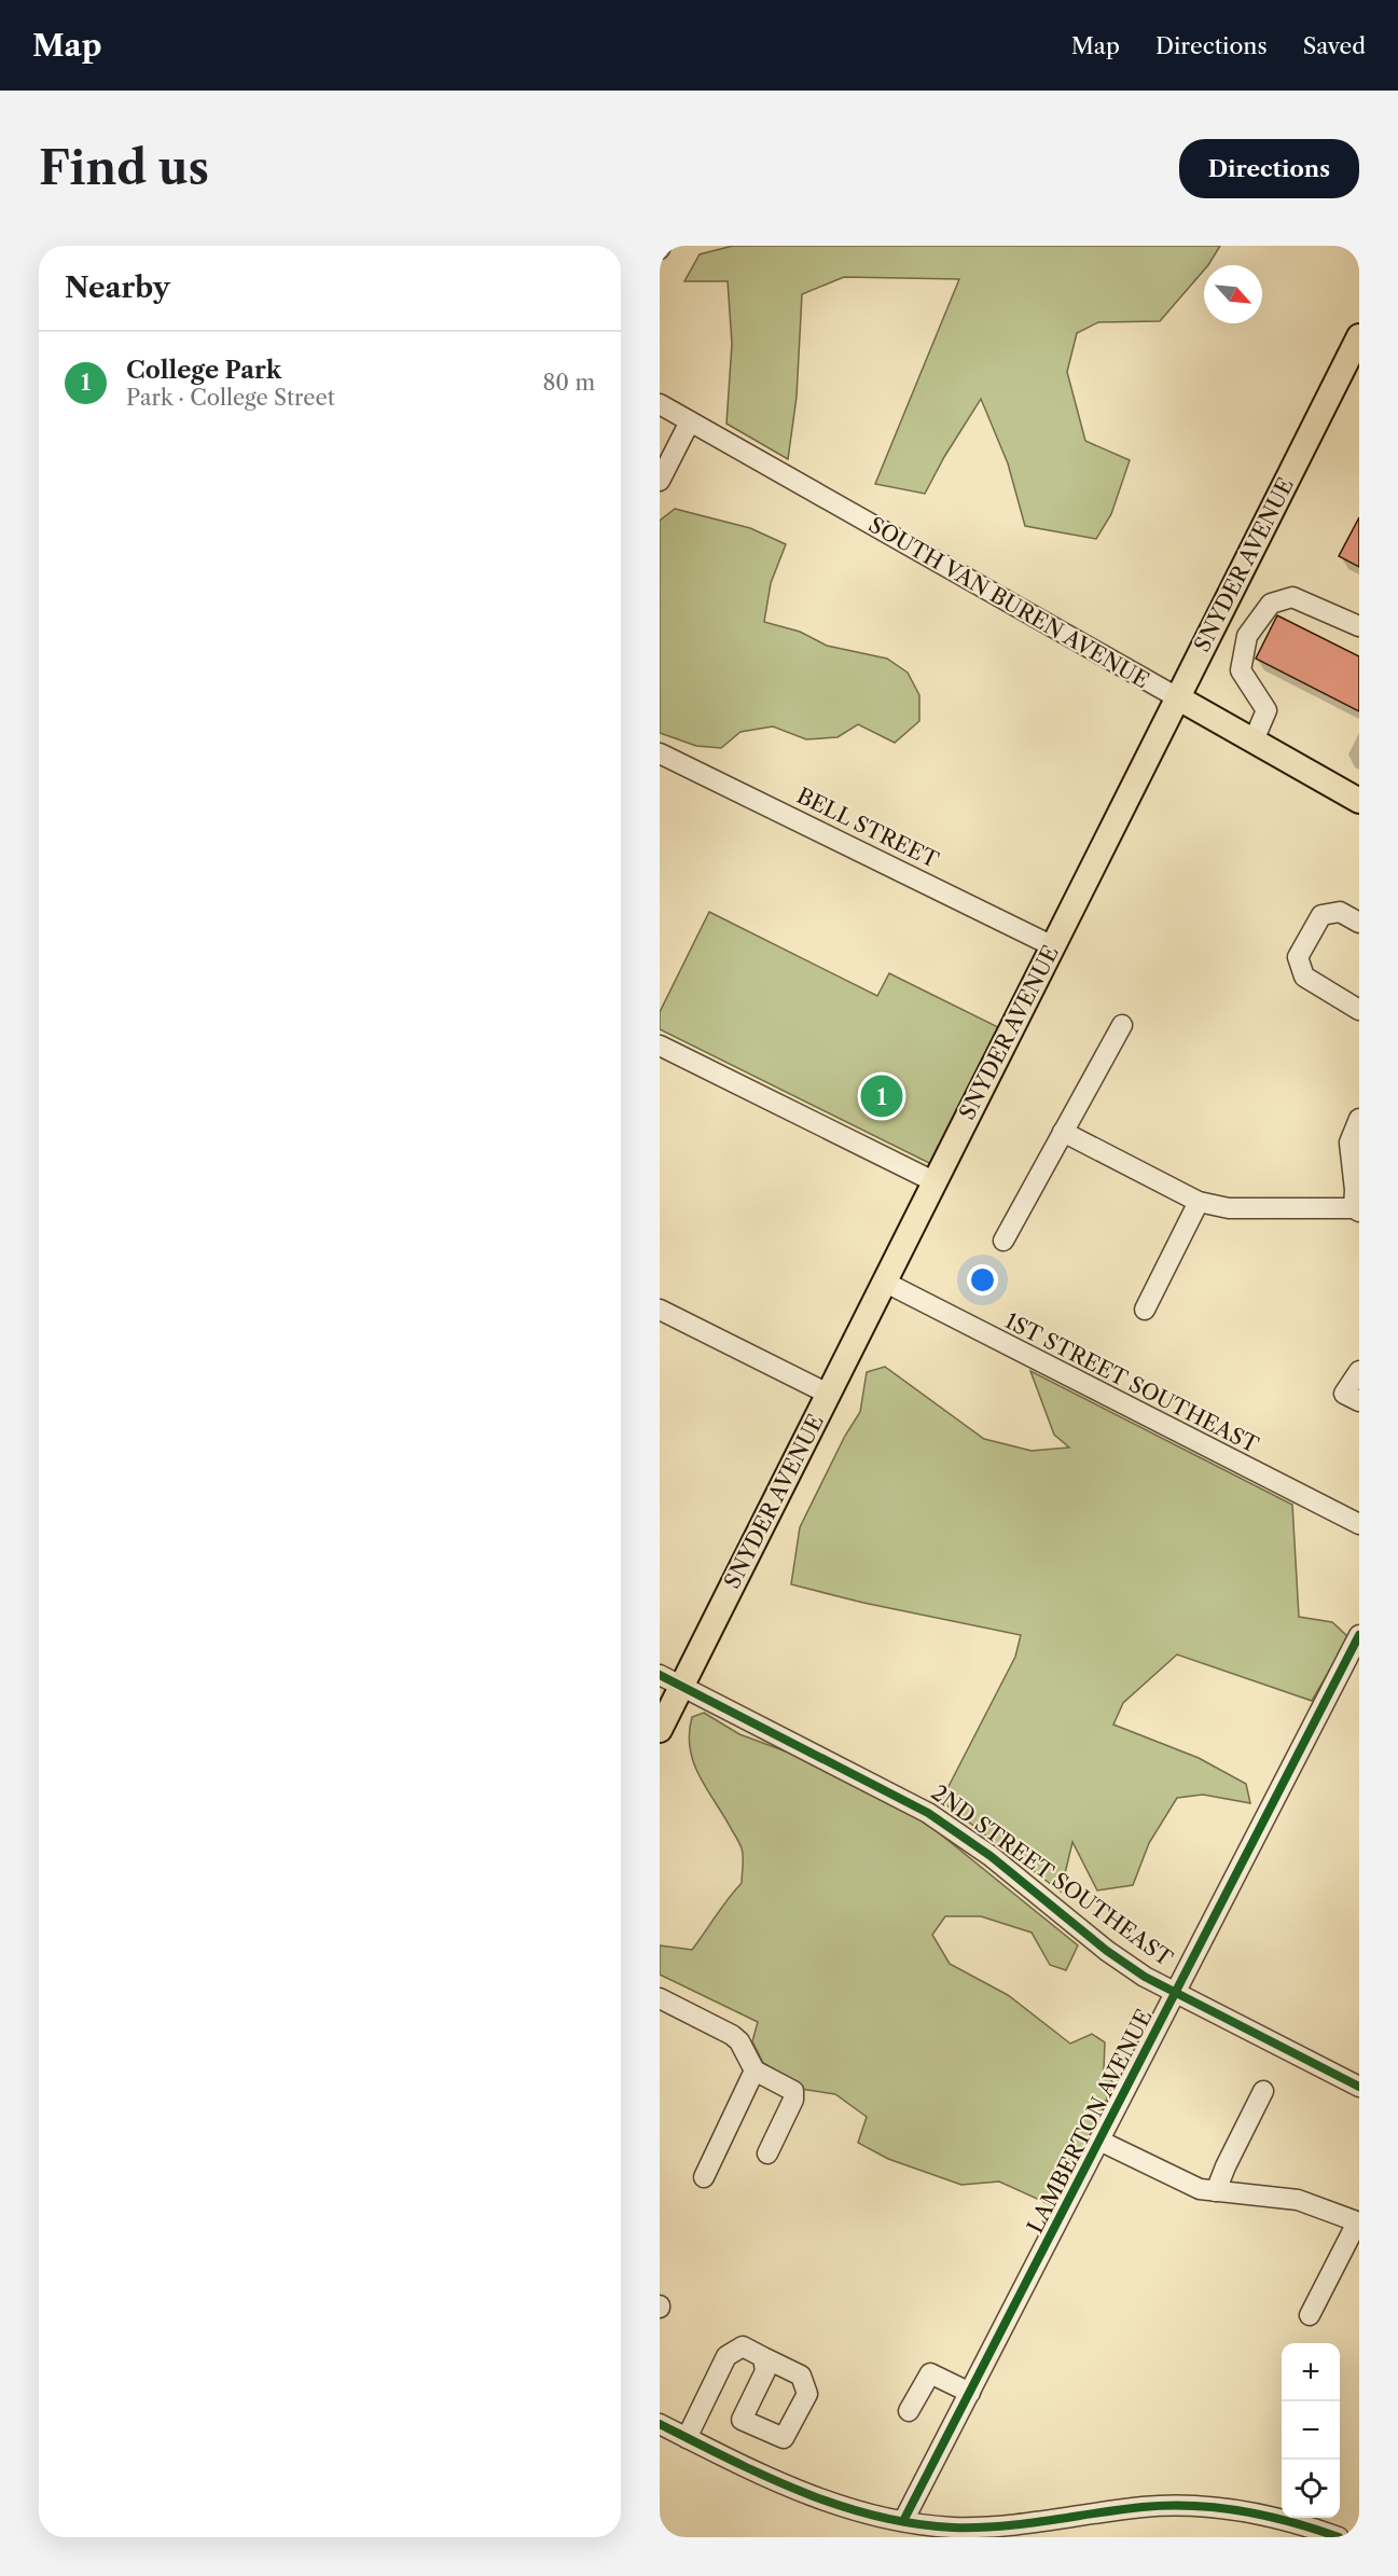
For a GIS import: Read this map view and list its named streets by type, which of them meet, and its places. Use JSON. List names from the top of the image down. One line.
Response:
{"streets":{"main road":["SNYDER AVENUE","SOUTH VAN BUREN AVENUE"],"street":["BELL STREET","1ST STREET SOUTHEAST","2ND STREET SOUTHEAST","LAMBERTON AVENUE"]},"crossings":[["SNYDER AVENUE","SOUTH VAN BUREN AVENUE"],["SNYDER AVENUE","BELL STREET"],["SNYDER AVENUE","1ST STREET SOUTHEAST"],["SNYDER AVENUE","2ND STREET SOUTHEAST"],["2ND STREET SOUTHEAST","LAMBERTON AVENUE"]],"north":"bottom right","page":{"header":"Map","nav":["Map","Directions","Saved"],"buttons":"Directions","title":"Find us","heading":"Nearby","list":[{"mark":"1","name":"College Park","note":"Park · College Street","value":"80 m"}],"pins":"1","map_buttons":["+","−"]}}
